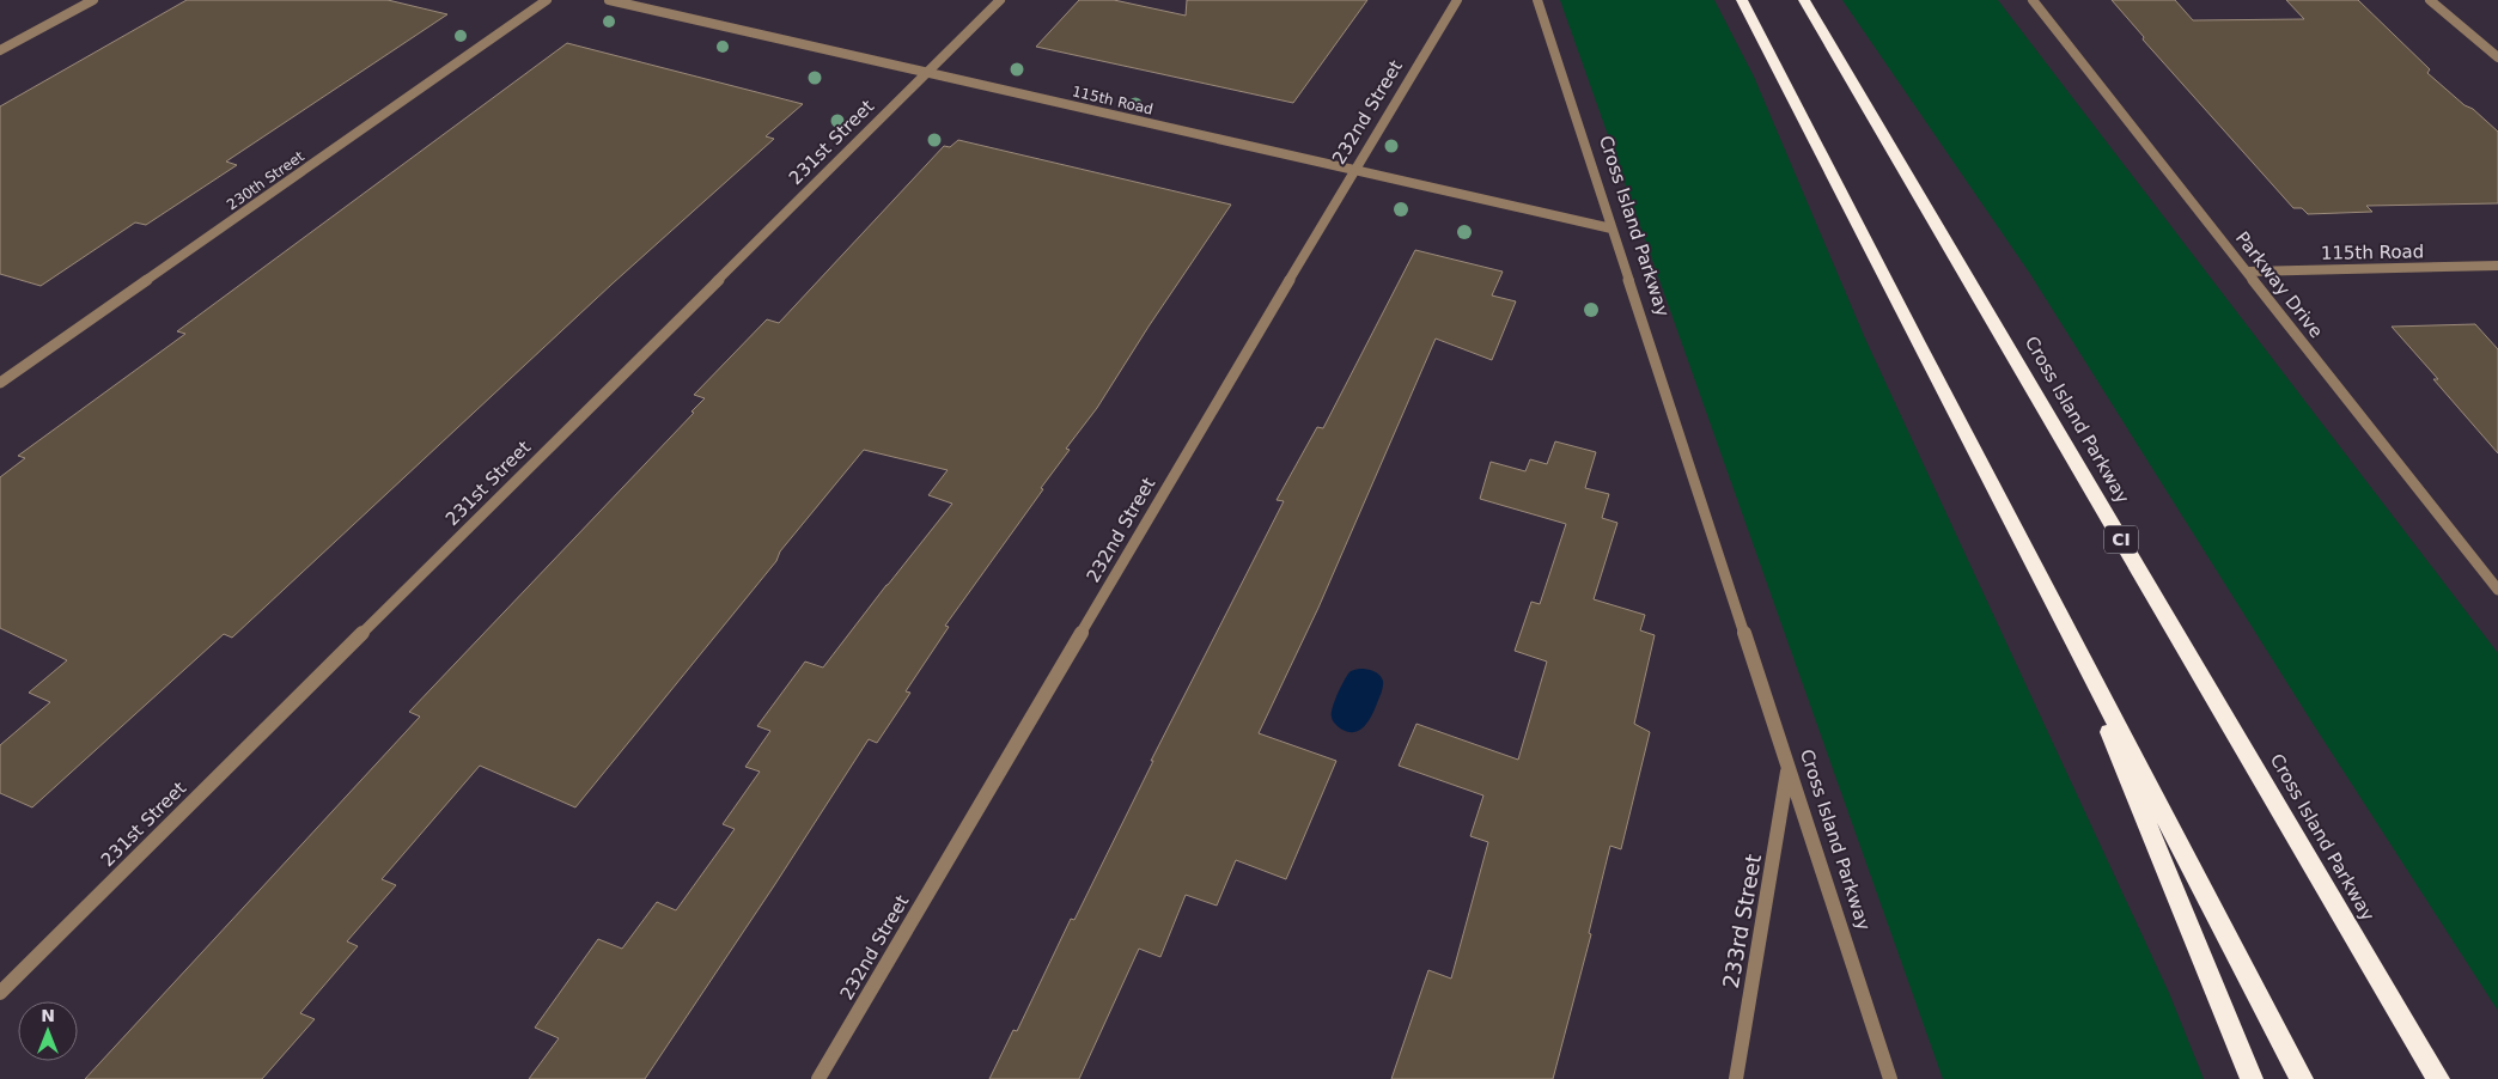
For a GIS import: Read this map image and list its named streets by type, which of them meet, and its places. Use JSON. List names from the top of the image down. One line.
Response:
{"streets":{"highway":["Cross Island Parkway","CI"],"street":["115th Road","232nd Street","231st Street","230th Street","Parkway Drive","233rd Street"]},"crossings":[["115th Road","232nd Street"],["115th Road","231st Street"],["115th Road","Cross Island Parkway"],["115th Road","Parkway Drive"],["Cross Island Parkway","233rd Street"]],"north":"top"}
